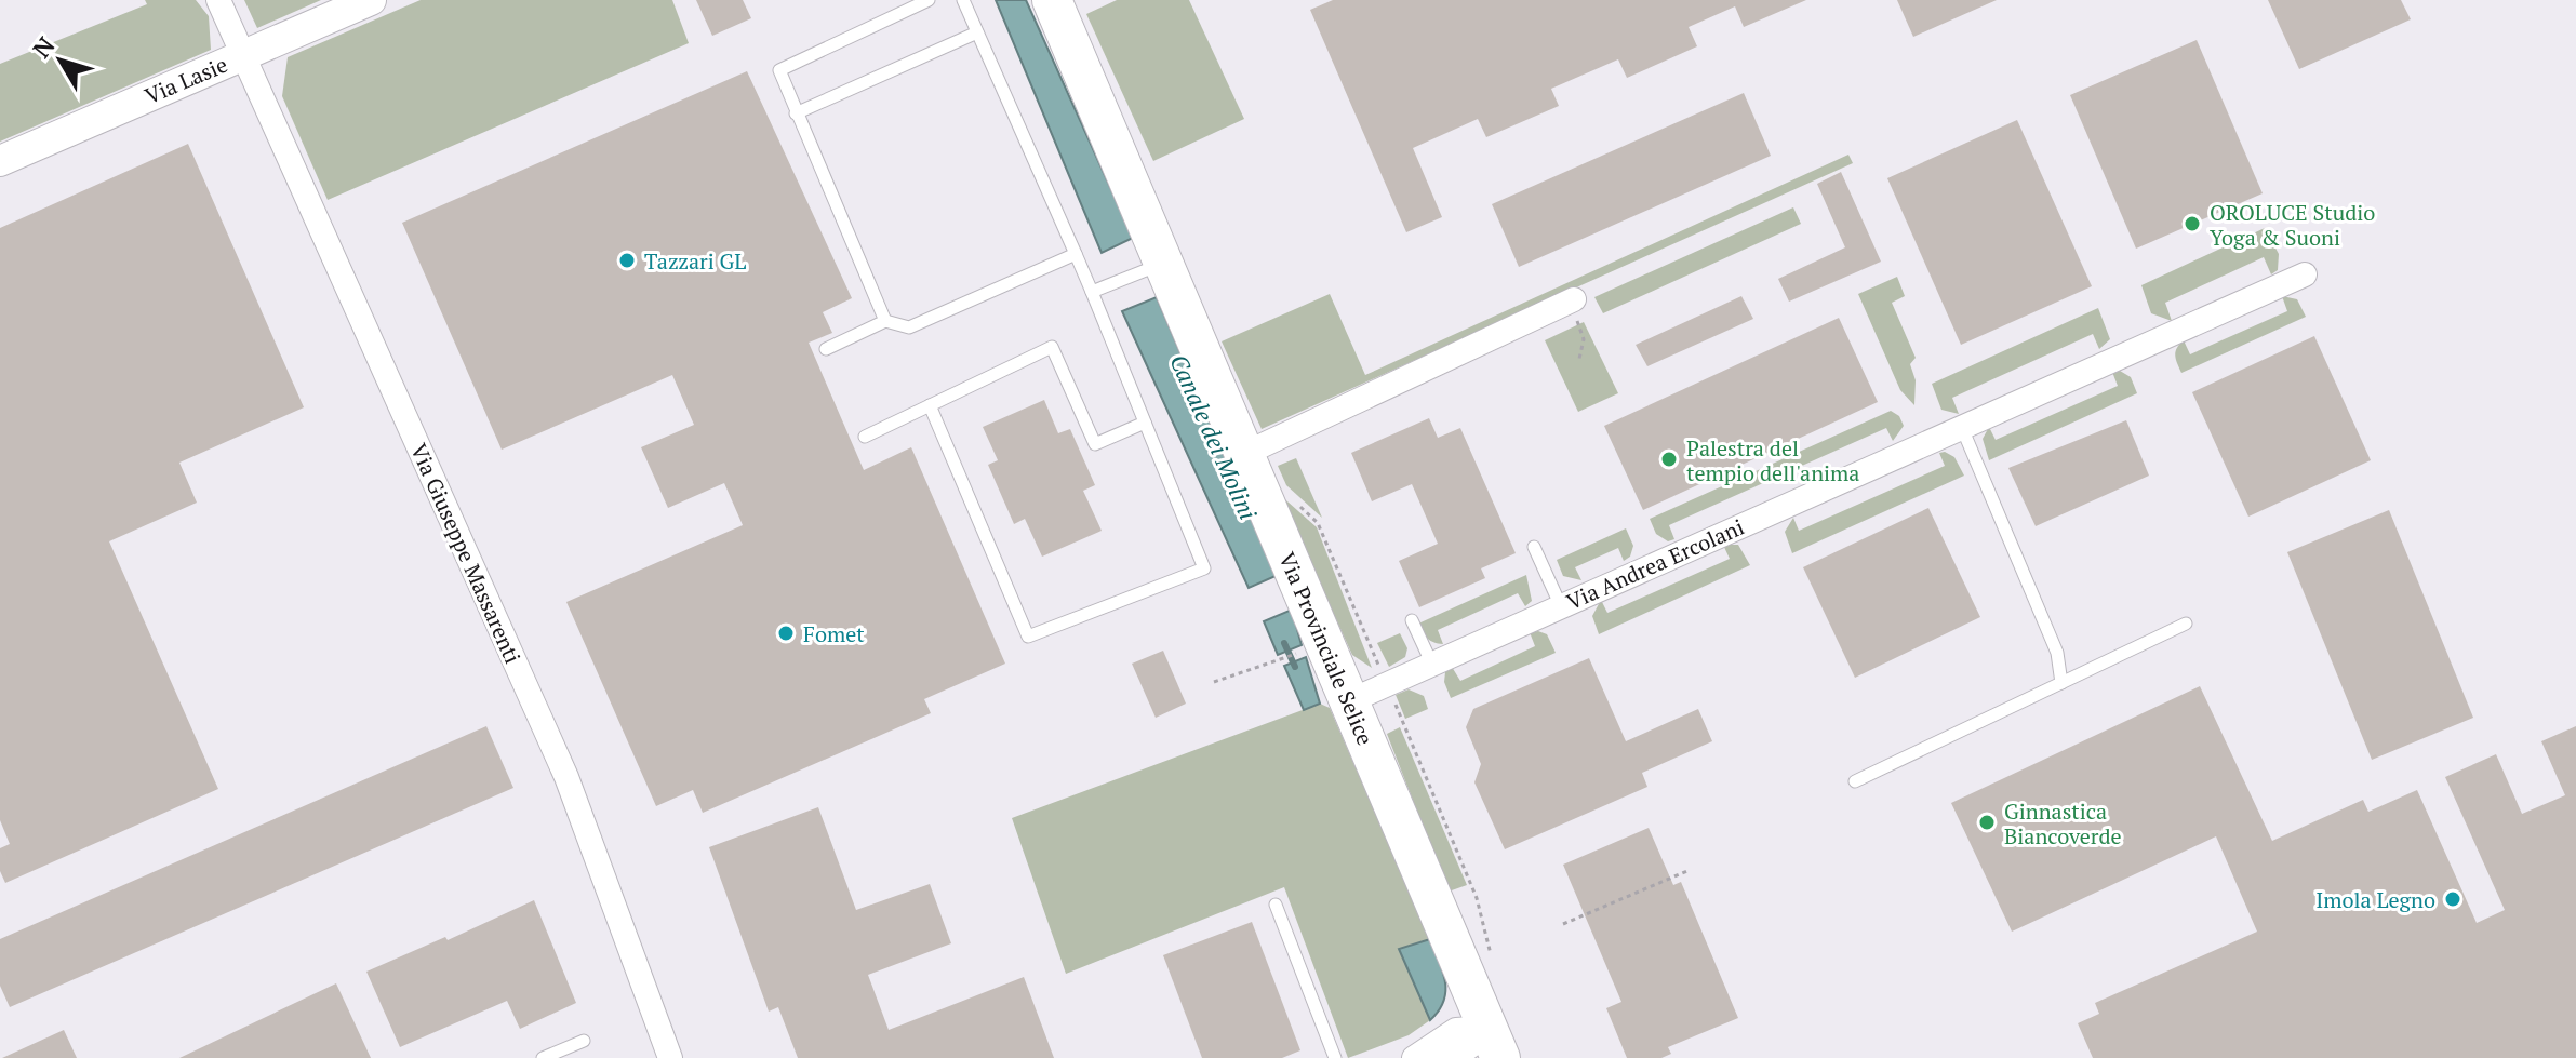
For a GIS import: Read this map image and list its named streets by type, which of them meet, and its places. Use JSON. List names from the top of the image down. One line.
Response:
{"streets":{"main road":["Via Provinciale Selice"],"street":["Via Lasie","Via Giuseppe Massarenti","Via Andrea Ercolani"]},"crossings":[["Via Lasie","Via Giuseppe Massarenti"],["Via Andrea Ercolani","Via Provinciale Selice"]],"water":["Canale dei Molini"],"places":["OROLUCE Studio Yoga & Suoni","Tazzari GL","Palestra del tempio dell'anima","Fomet","Ginnastica Biancoverde","Imola Legno"],"north":"top left"}
